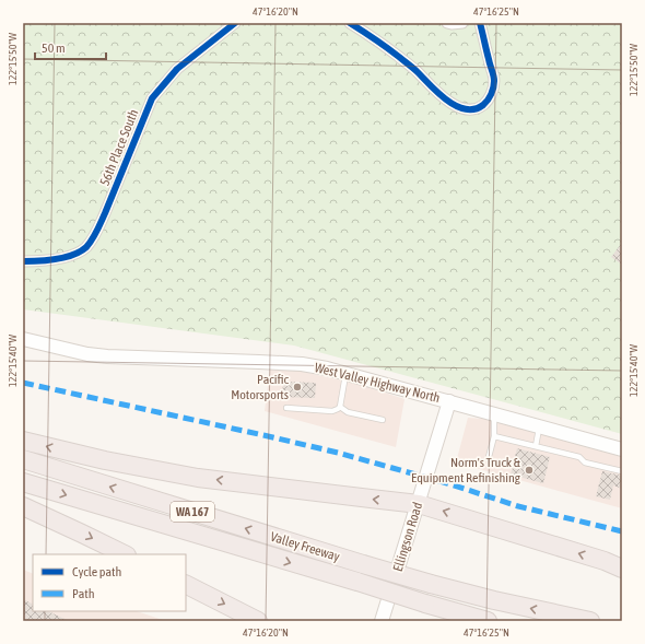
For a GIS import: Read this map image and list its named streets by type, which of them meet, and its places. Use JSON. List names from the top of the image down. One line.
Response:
{"streets":{"highway":["WA 167","Valley Freeway"],"main road":["West Valley Highway North","Ellingson Road"],"street":["56th Place South"]},"crossings":[["West Valley Highway North","Ellingson Road"]],"places":["Pacific Motorsports","Norm's Truck & Equipment Refinishing"],"legend":["Cycle path","Path"],"scale_bar":"50 m","coordinates":["47°16'20\"N","47°16'25\"N","122°15'50\"W","122°15'40\"W"]}
